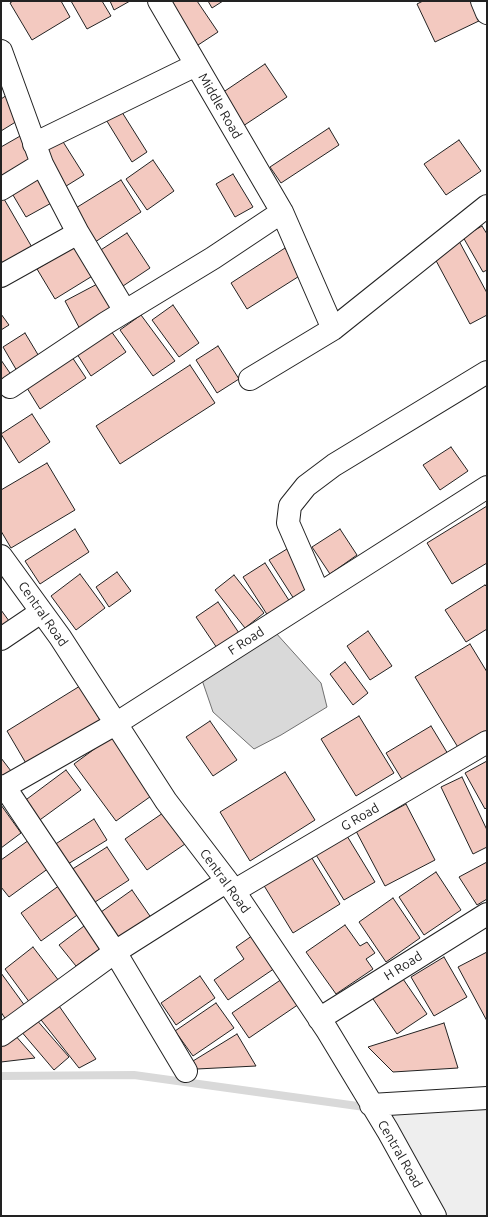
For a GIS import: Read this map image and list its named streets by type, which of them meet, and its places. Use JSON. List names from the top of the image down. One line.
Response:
{"streets":{"street":["Middle Road","Central Road","F Road","G Road","H Road"]},"crossings":[["Central Road","F Road"],["Central Road","G Road"],["Central Road","H Road"]]}
